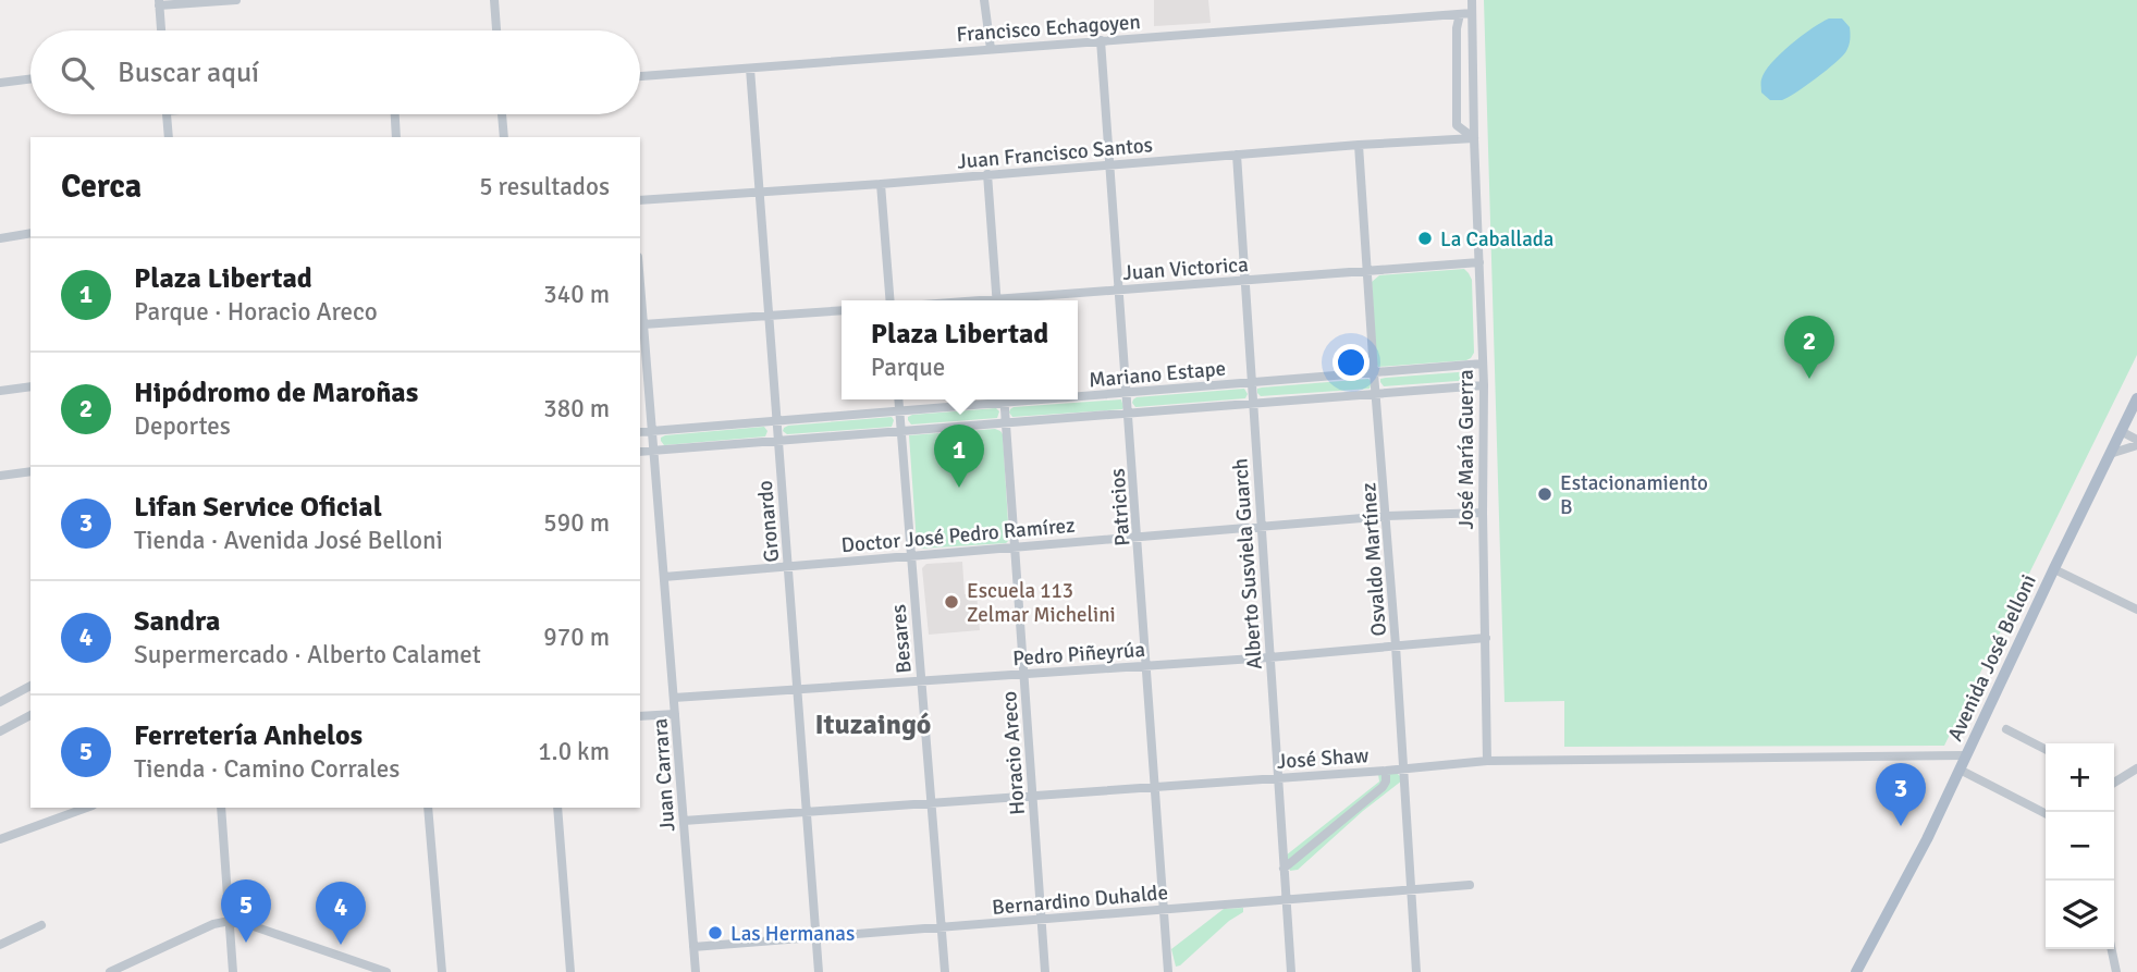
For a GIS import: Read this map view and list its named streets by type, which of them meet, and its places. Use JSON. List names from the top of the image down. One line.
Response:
{"streets":{"main road":["Avenida José Belloni"],"street":["Francisco Echagoyen","Juan Francisco Santos","Juan Victorica","Mariano Estape","José María Guerra","Patricios","Gronardo","Doctor José Pedro Ramírez","Osvaldo Martínez","Alberto Susviela Guarch","Besares","Pedro Piñeyrúa","Horacio Areco","José Shaw","Juan Carrara","Bernardino Duhalde"]},"crossings":[["Francisco Echagoyen","José María Guerra"],["Francisco Echagoyen","Patricios"],["Francisco Echagoyen","Gronardo"],["Juan Francisco Santos","José María Guerra"],["Juan Francisco Santos","Patricios"],["Juan Francisco Santos","Gronardo"],["Juan Francisco Santos","Osvaldo Martínez"],["Juan Francisco Santos","Alberto Susviela Guarch"],["Juan Victorica","José María Guerra"],["Juan Victorica","Patricios"],["Juan Victorica","Osvaldo Martínez"],["Juan Victorica","Alberto Susviela Guarch"],["Mariano Estape","José María Guerra"],["Mariano Estape","Patricios"],["Mariano Estape","Gronardo"],["Mariano Estape","Osvaldo Martínez"],["Mariano Estape","Alberto Susviela Guarch"],["Mariano Estape","Besares"],["Mariano Estape","Horacio Areco"],["Mariano Estape","Juan Carrara"],["José María Guerra","Doctor José Pedro Ramírez"],["José María Guerra","Pedro Piñeyrúa"],["José María Guerra","José Shaw"],["Patricios","Doctor José Pedro Ramírez"],["Patricios","Pedro Piñeyrúa"],["Patricios","José Shaw"],["Patricios","Bernardino Duhalde"],["Gronardo","Doctor José Pedro Ramírez"],["Gronardo","Pedro Piñeyrúa"],["Gronardo","José Shaw"],["Gronardo","Bernardino Duhalde"],["Doctor José Pedro Ramírez","Osvaldo Martínez"],["Doctor José Pedro Ramírez","Alberto Susviela Guarch"],["Doctor José Pedro Ramírez","Besares"],["Doctor José Pedro Ramírez","Horacio Areco"],["Doctor José Pedro Ramírez","Juan Carrara"],["Osvaldo Martínez","Pedro Piñeyrúa"],["Osvaldo Martínez","José Shaw"],["Osvaldo Martínez","Bernardino Duhalde"],["Alberto Susviela Guarch","Pedro Piñeyrúa"],["Alberto Susviela Guarch","José Shaw"],["Alberto Susviela Guarch","Bernardino Duhalde"],["Besares","Pedro Piñeyrúa"],["Besares","José Shaw"],["Besares","Bernardino Duhalde"],["Pedro Piñeyrúa","Horacio Areco"],["Pedro Piñeyrúa","Juan Carrara"],["Avenida José Belloni","José Shaw"],["Horacio Areco","José Shaw"],["Horacio Areco","Bernardino Duhalde"],["José Shaw","Juan Carrara"],["Juan Carrara","Bernardino Duhalde"]],"districts":["Ituzaingó"],"places":["La Caballada","Estacionamiento B","Escuela 113 Zelmar Michelini","Las Hermanas"],"page":{"search":"Buscar aquí","heading":["Cerca","5 resultados"],"list":[{"mark":"1","name":"Plaza Libertad","note":"Parque · Horacio Areco","value":"340 m"},{"mark":"2","name":"Hipódromo de Maroñas","note":"Deportes","value":"380 m"},{"mark":"3","name":"Lifan Service Oficial","note":"Tienda · Avenida José Belloni","value":"590 m"},{"mark":"4","name":"Sandra","note":"Supermercado · Alberto Calamet","value":"970 m"},{"mark":"5","name":"Ferretería Anhelos","note":"Tienda · Camino Corrales","value":"1.0 km"}],"popup":["Plaza Libertad","Parque"],"pins":["2","1","3","5","4"],"map_buttons":["+","−"]}}
